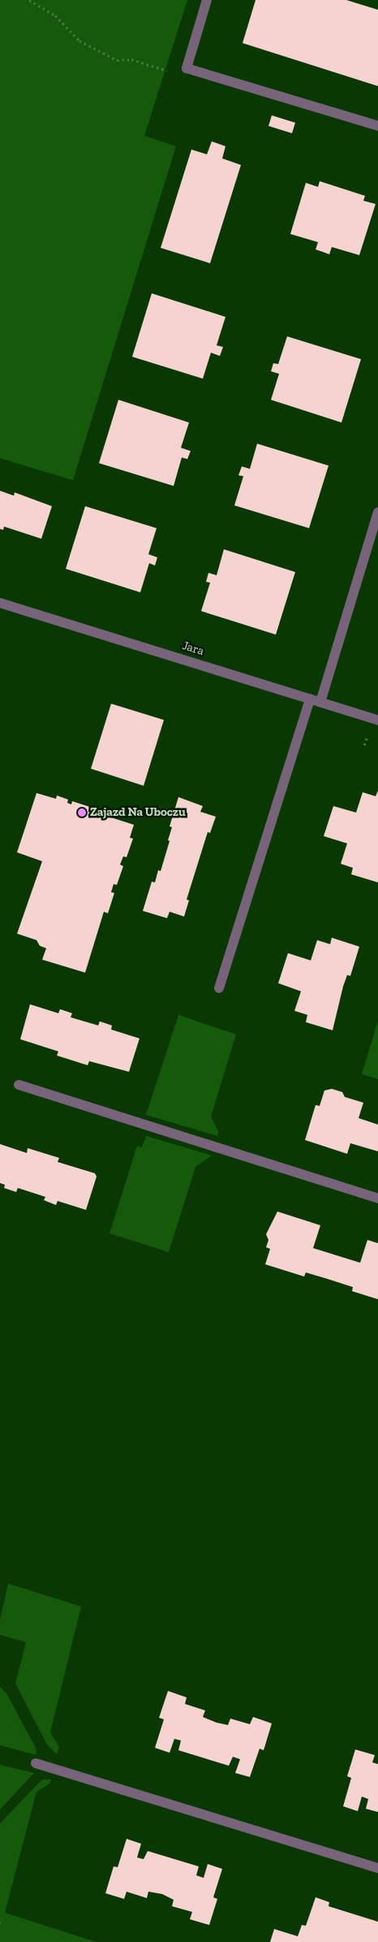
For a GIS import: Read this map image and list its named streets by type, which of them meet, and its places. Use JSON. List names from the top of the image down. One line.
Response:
{"streets":{"street":["Jara"]},"places":["Zajazd Na Uboczu"]}
